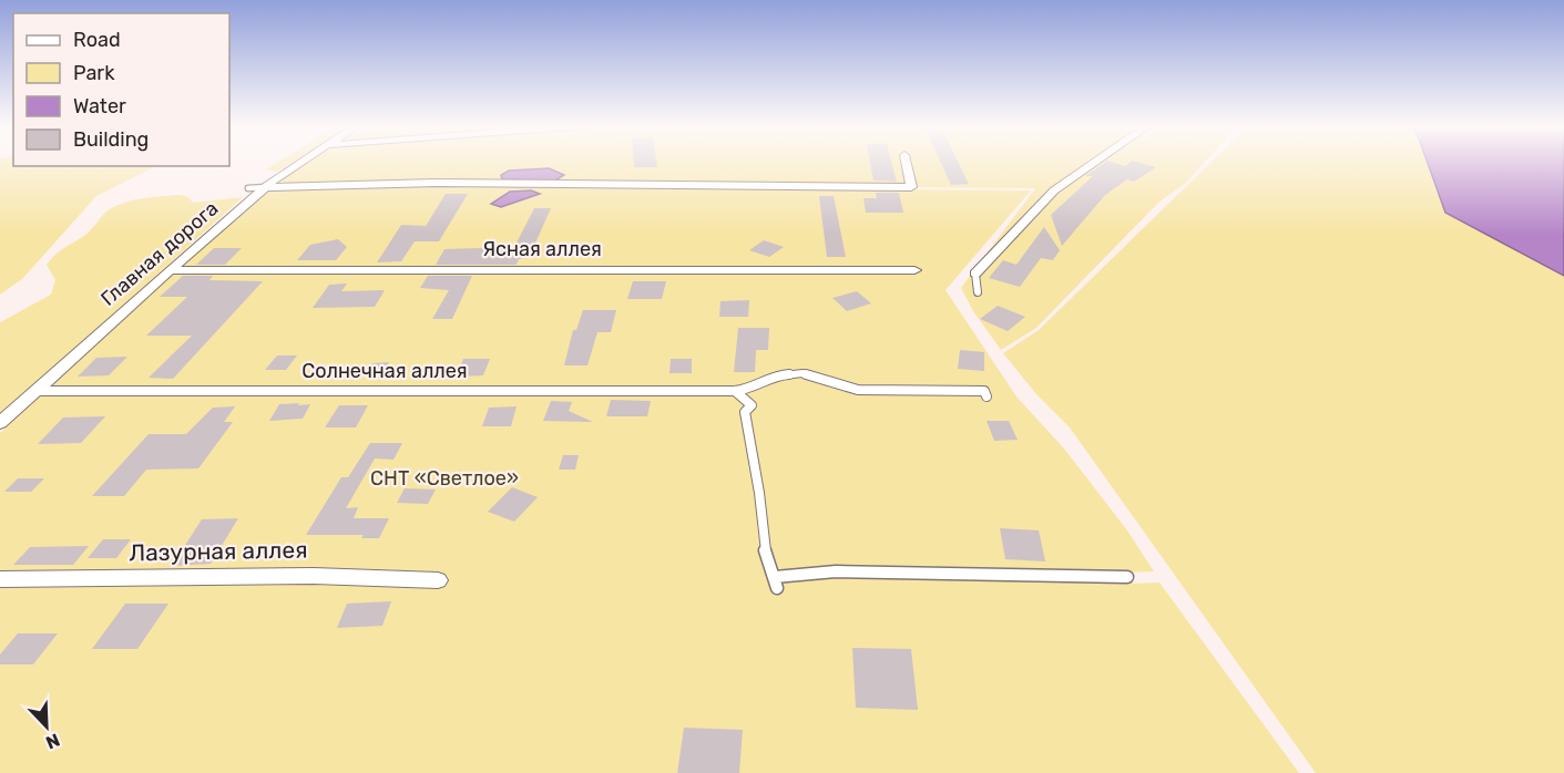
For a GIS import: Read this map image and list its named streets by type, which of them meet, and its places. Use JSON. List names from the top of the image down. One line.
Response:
{"streets":{"street":["Ясная аллея","Главная дорога","Солнечная аллея","Лазурная аллея"]},"crossings":[["Ясная аллея","Главная дорога"],["Главная дорога","Солнечная аллея"]],"parks":["СНТ «Светлое»"],"legend":["Road","Park","Water","Building"],"north":"bottom right"}
